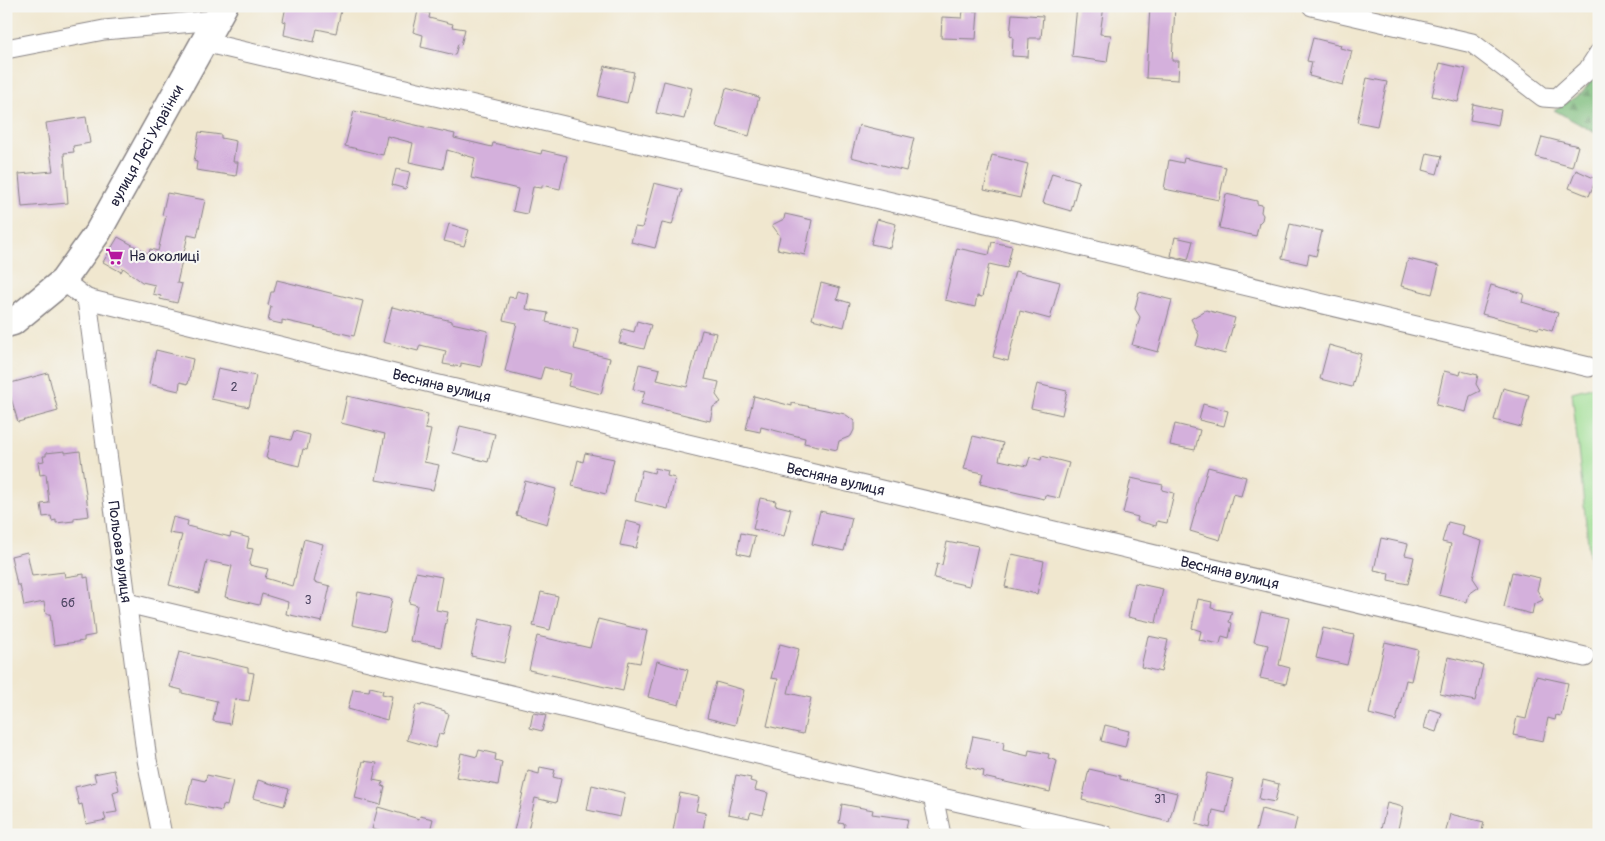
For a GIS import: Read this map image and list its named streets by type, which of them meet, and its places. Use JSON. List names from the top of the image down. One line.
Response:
{"streets":{"street":["вулиця Лесі Українки","Весняна вулиця","Польова вулиця"]},"crossings":[["Весняна вулиця","Польова вулиця"]],"places":{"supermarket":["На околиці"]},"house_numbers":["2","3","6б","31"]}
